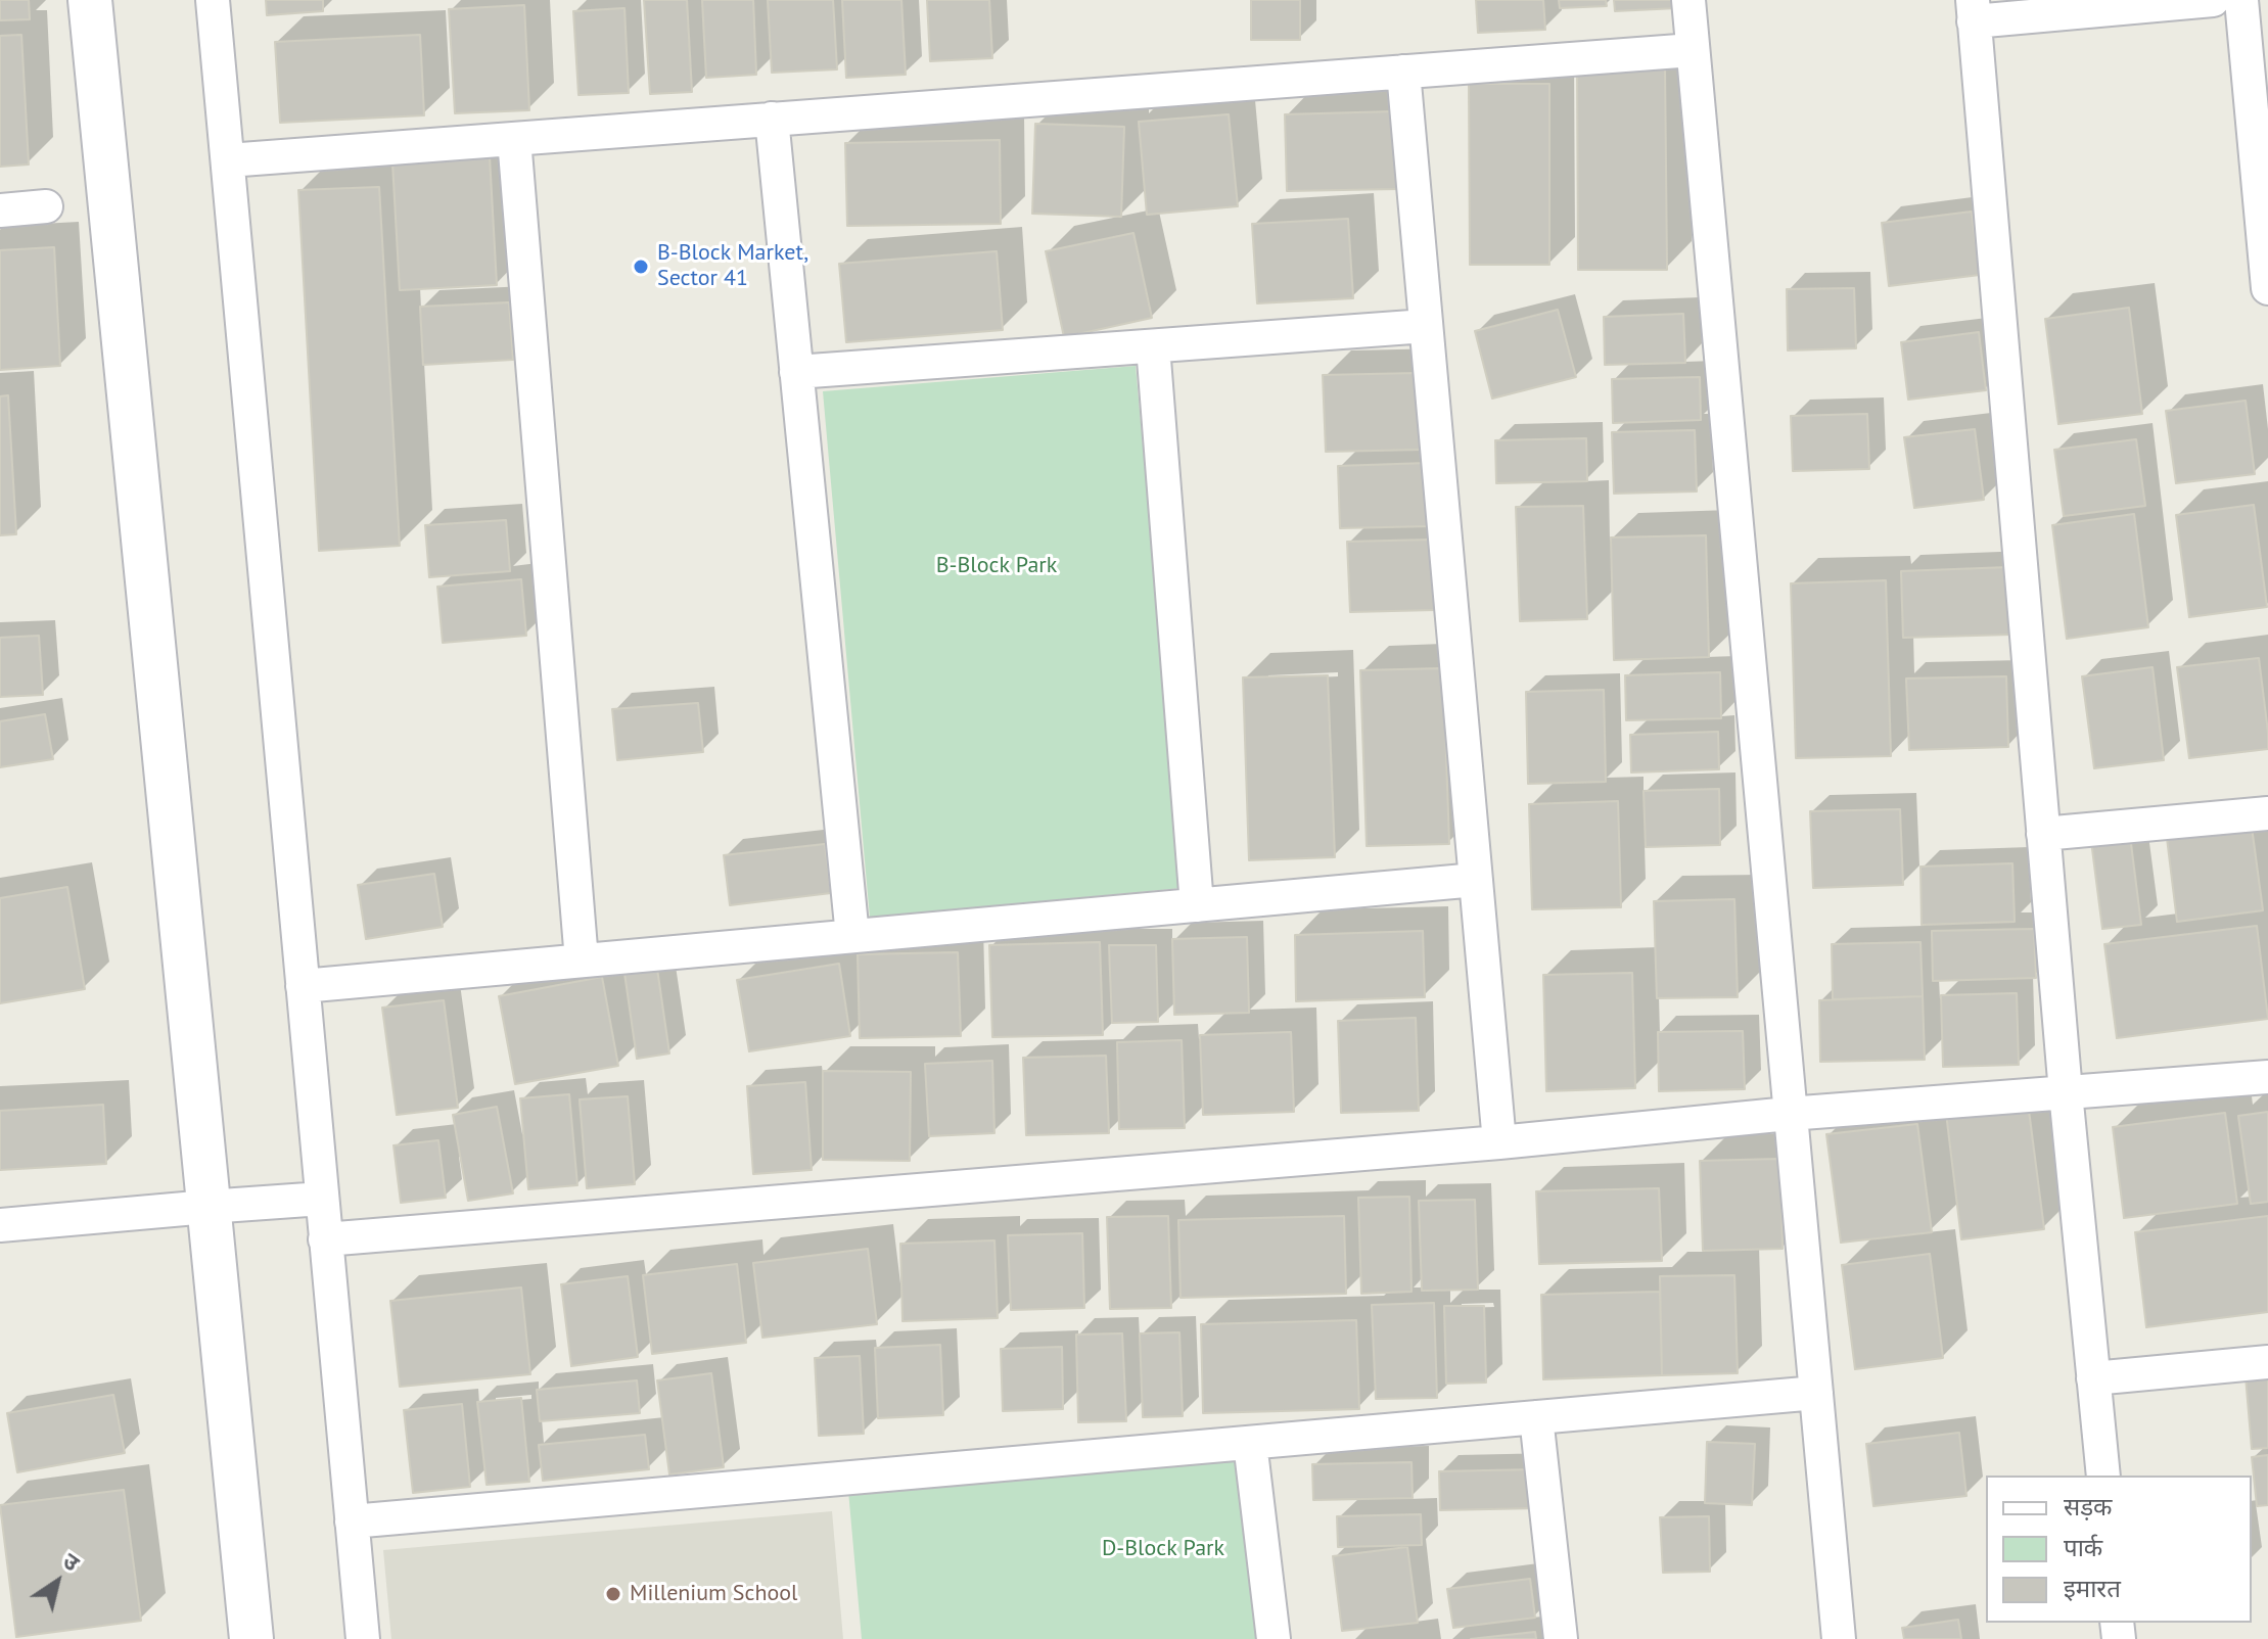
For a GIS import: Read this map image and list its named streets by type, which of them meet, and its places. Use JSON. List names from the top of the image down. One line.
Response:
{"parks":["B-Block Park","D-Block Park"],"places":["B-Block Market, Sector 41","Millenium School"],"legend":["सड़क","पार्क","इमारत"],"north":"top right"}
